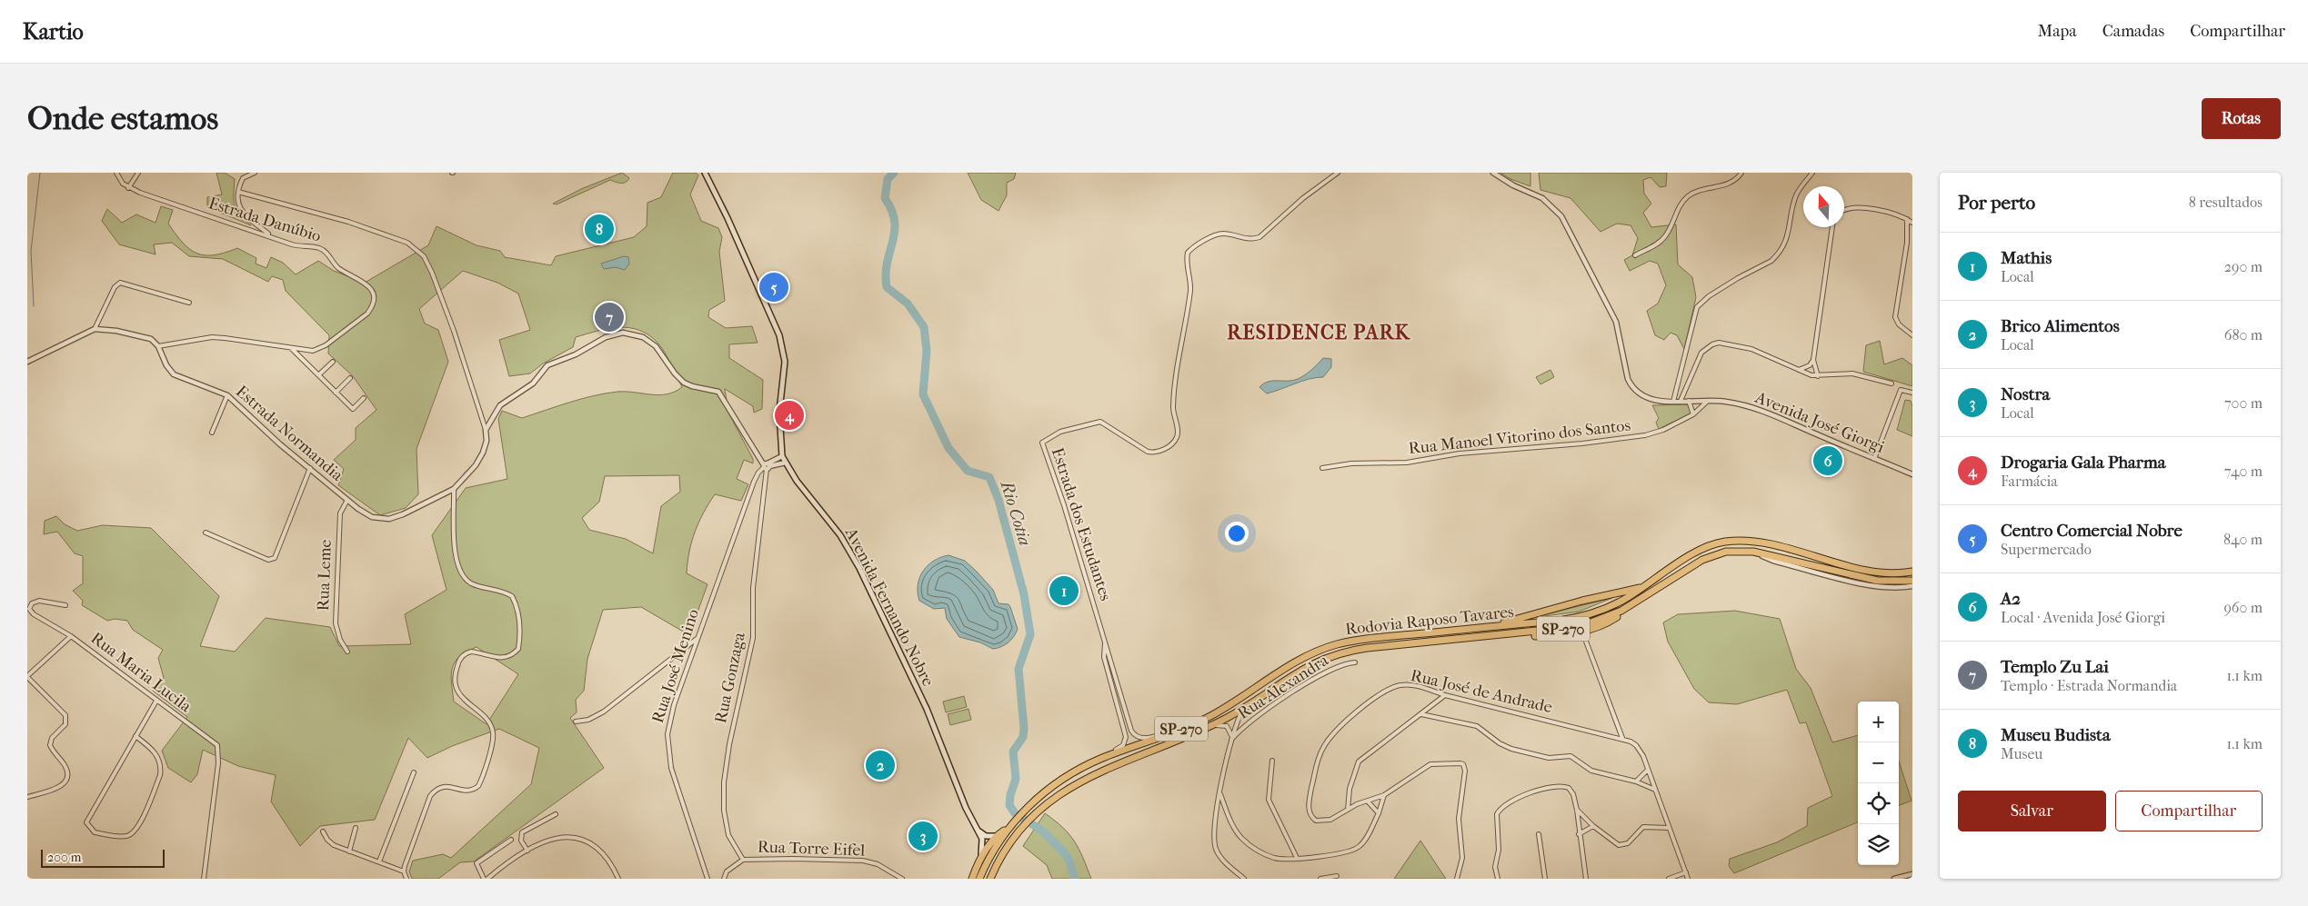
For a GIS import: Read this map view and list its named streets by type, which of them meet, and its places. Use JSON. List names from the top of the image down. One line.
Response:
{"streets":{"highway":["Rodovia Raposo Tavares","SP-270"],"main road":["Avenida Fernando Nobre"],"street":["Estrada Danúbio","Avenida José Giorgi","Estrada Normandia","Rua Manoel Vitorino dos Santos","Estrada dos Estudantes","Rua Leme","Rua José Menino","Rua Maria Lucila","Rua Gonzaga","Rua Alexandra","Rua José de Andrade","Rua Torre Eifel"]},"crossings":[["Estrada Danúbio","Estrada Normandia"],["Avenida José Giorgi","Rua Manoel Vitorino dos Santos"],["Estrada Normandia","Rua Leme"],["Estrada Normandia","Rua José Menino"],["Estrada Normandia","Rua Gonzaga"],["Estrada dos Estudantes","Rodovia Raposo Tavares"],["Rua José Menino","Rua Gonzaga"],["Rua Gonzaga","Rua Torre Eifel"]],"districts":["RESIDENCE PARK"],"water":["Rio Cotia"],"scale_bar":"200 m","north":"top","page":{"header":"Kartio","nav":["Mapa","Camadas","Compartilhar"],"buttons":["Rotas",["Salvar","Compartilhar"]],"title":"Onde estamos","heading":["Por perto","8 resultados"],"pins":["8","5","7","4","6","1","2","3"],"list":[{"mark":"1","name":"Mathis","note":"Local","value":"290 m"},{"mark":"2","name":"Brico Alimentos","note":"Local","value":"680 m"},{"mark":"3","name":"Nostra","note":"Local","value":"700 m"},{"mark":"4","name":"Drogaria Gala Pharma","note":"Farmácia","value":"740 m"},{"mark":"5","name":"Centro Comercial Nobre","note":"Supermercado","value":"840 m"},{"mark":"6","name":"A2","note":"Local · Avenida José Giorgi","value":"960 m"},{"mark":"7","name":"Templo Zu Lai","note":"Templo · Estrada Normandia","value":"1.1 km"},{"mark":"8","name":"Museu Budista","note":"Museu","value":"1.1 km"}],"map_buttons":["+","−"],"scale":"200 m"}}
